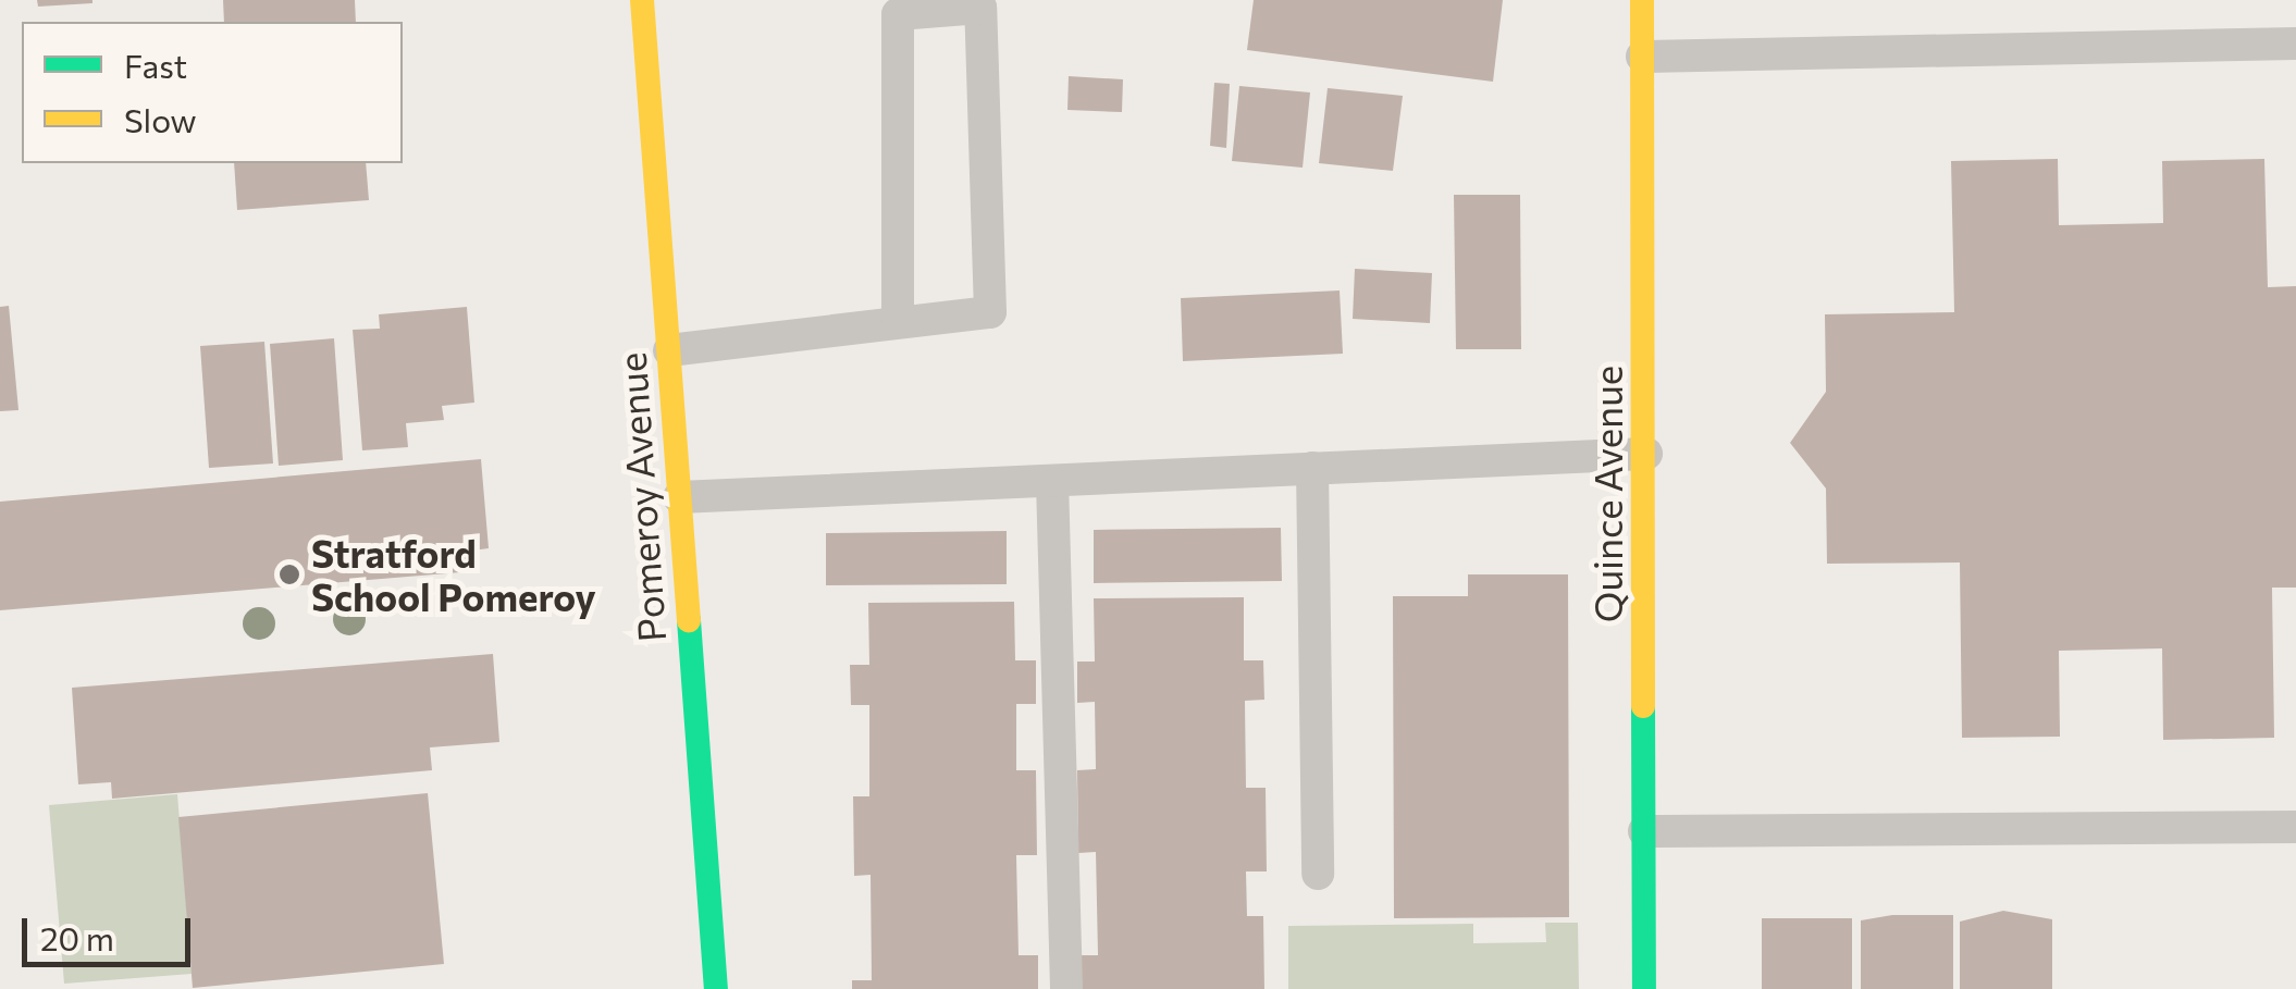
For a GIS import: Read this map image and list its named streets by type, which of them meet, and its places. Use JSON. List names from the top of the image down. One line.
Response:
{"streets":{"street":["Quince Avenue","Pomeroy Avenue"]},"places":["Stratford School Pomeroy"],"legend":["Fast","Slow"],"scale_bar":"20 m"}
